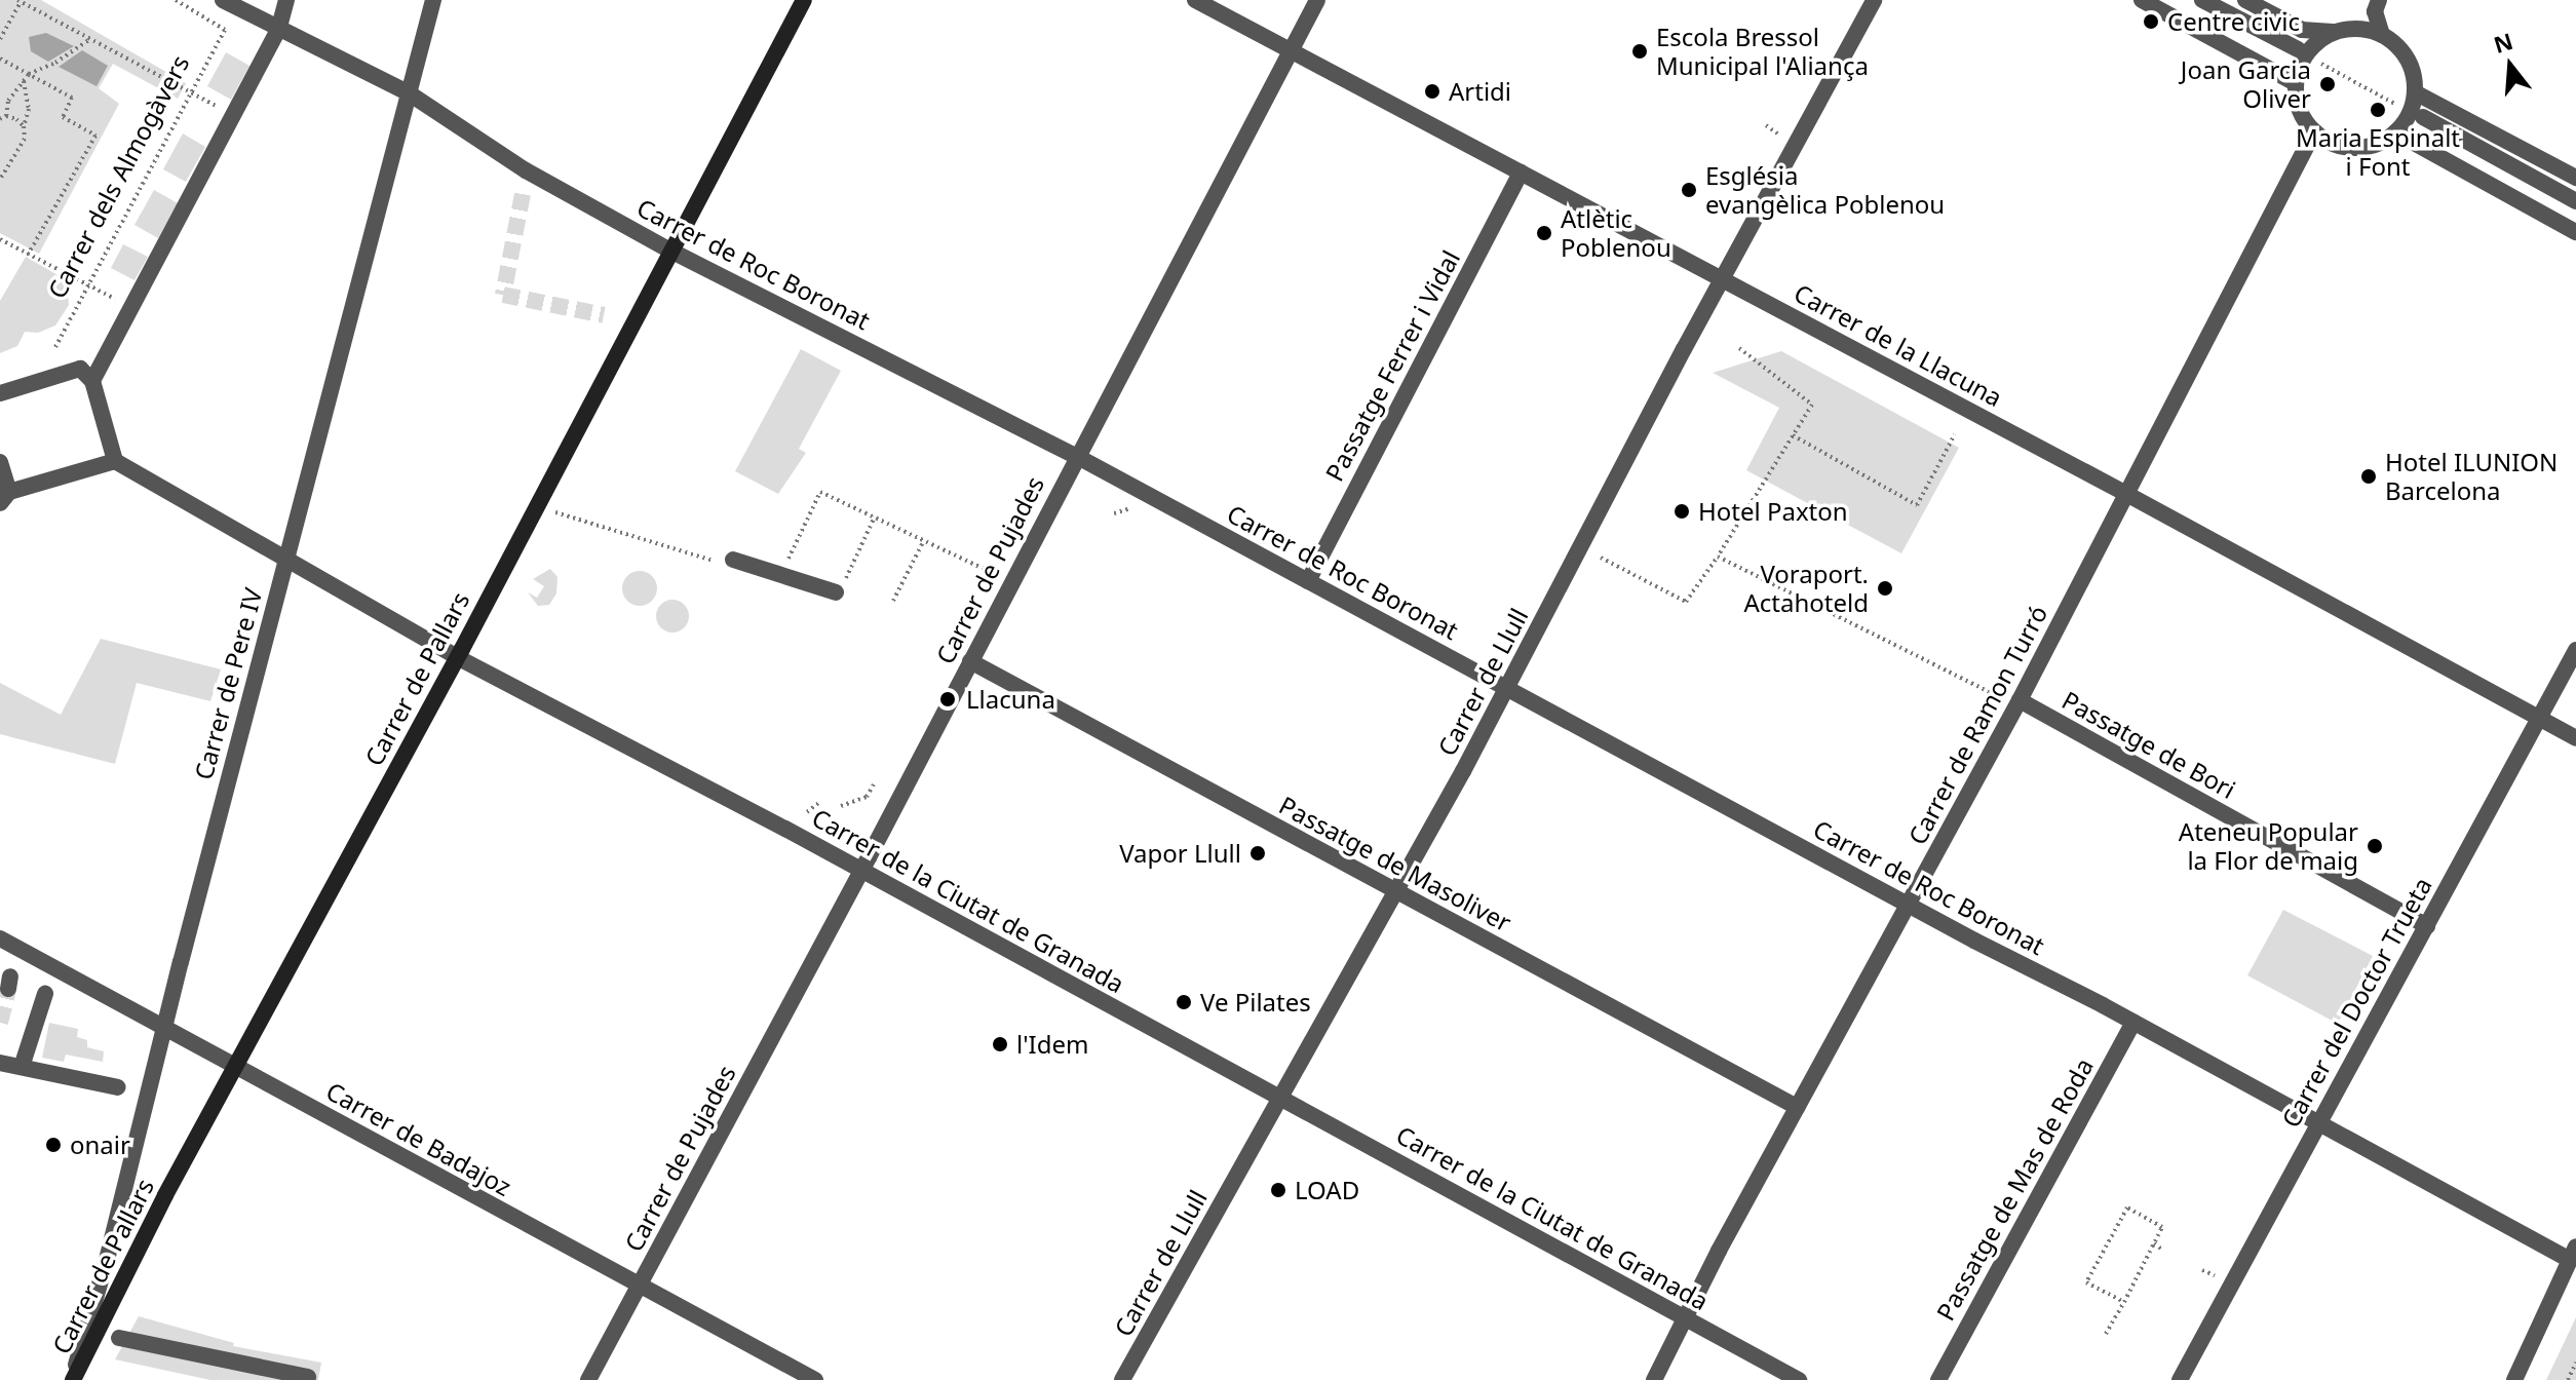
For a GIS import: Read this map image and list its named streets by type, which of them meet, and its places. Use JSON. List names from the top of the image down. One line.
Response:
{"streets":{"main road":["Carrer de Pallars"],"street":["Carrer de Roc Boronat","Carrer de la Llacuna","Passatge Ferrer i Vidal","Carrer de Pujades","Carrer de Llull","Carrer de Pere IV","Carrer de Ramon Turró","Passatge de Bori","Passatge de Masoliver","Carrer de la Ciutat de Granada","Carrer del Doctor Trueta","Carrer de Badajoz","Passatge de Mas de Roda"],"path":["Carrer dels Almogàvers"]},"crossings":[["Carrer de Roc Boronat","Passatge Ferrer i Vidal"],["Carrer de Roc Boronat","Carrer de Pujades"],["Carrer de Roc Boronat","Carrer de Pallars"],["Carrer de Roc Boronat","Carrer de Llull"],["Carrer de Roc Boronat","Carrer de Pere IV"],["Carrer de Roc Boronat","Carrer de Ramon Turró"],["Carrer de Roc Boronat","Carrer del Doctor Trueta"],["Carrer de Roc Boronat","Passatge de Mas de Roda"],["Carrer de la Llacuna","Passatge Ferrer i Vidal"],["Carrer de la Llacuna","Carrer de Pujades"],["Carrer de la Llacuna","Carrer de Llull"],["Carrer de la Llacuna","Carrer de Ramon Turró"],["Carrer de la Llacuna","Carrer del Doctor Trueta"],["Carrer de Pujades","Passatge de Masoliver"],["Carrer de Pujades","Carrer de la Ciutat de Granada"],["Carrer de Pujades","Carrer de Badajoz"],["Carrer de Pallars","Carrer de Pere IV"],["Carrer de Pallars","Carrer de la Ciutat de Granada"],["Carrer de Pallars","Carrer de Badajoz"],["Carrer de Llull","Passatge de Masoliver"],["Carrer de Llull","Carrer de la Ciutat de Granada"],["Carrer de Pere IV","Carrer de la Ciutat de Granada"],["Carrer de Pere IV","Carrer de Badajoz"],["Carrer de Ramon Turró","Passatge de Bori"],["Carrer de Ramon Turró","Passatge de Masoliver"],["Carrer de Ramon Turró","Carrer de la Ciutat de Granada"],["Passatge de Bori","Carrer del Doctor Trueta"]],"places":["Centre civic","Escola Bressol Municipal l'Aliança","Joan Garcia Oliver","Artidi","Maria Espinalt i Font","Església evangèlica Poblenou","Atlètic Poblenou","Hotel ILUNION Barcelona","Hotel Paxton","Voraport. Actahoteld","Llacuna","Ateneu Popular la Flor de maig","Vapor Llull","Ve Pilates","l'Idem","onair","LOAD"],"north":"top"}
